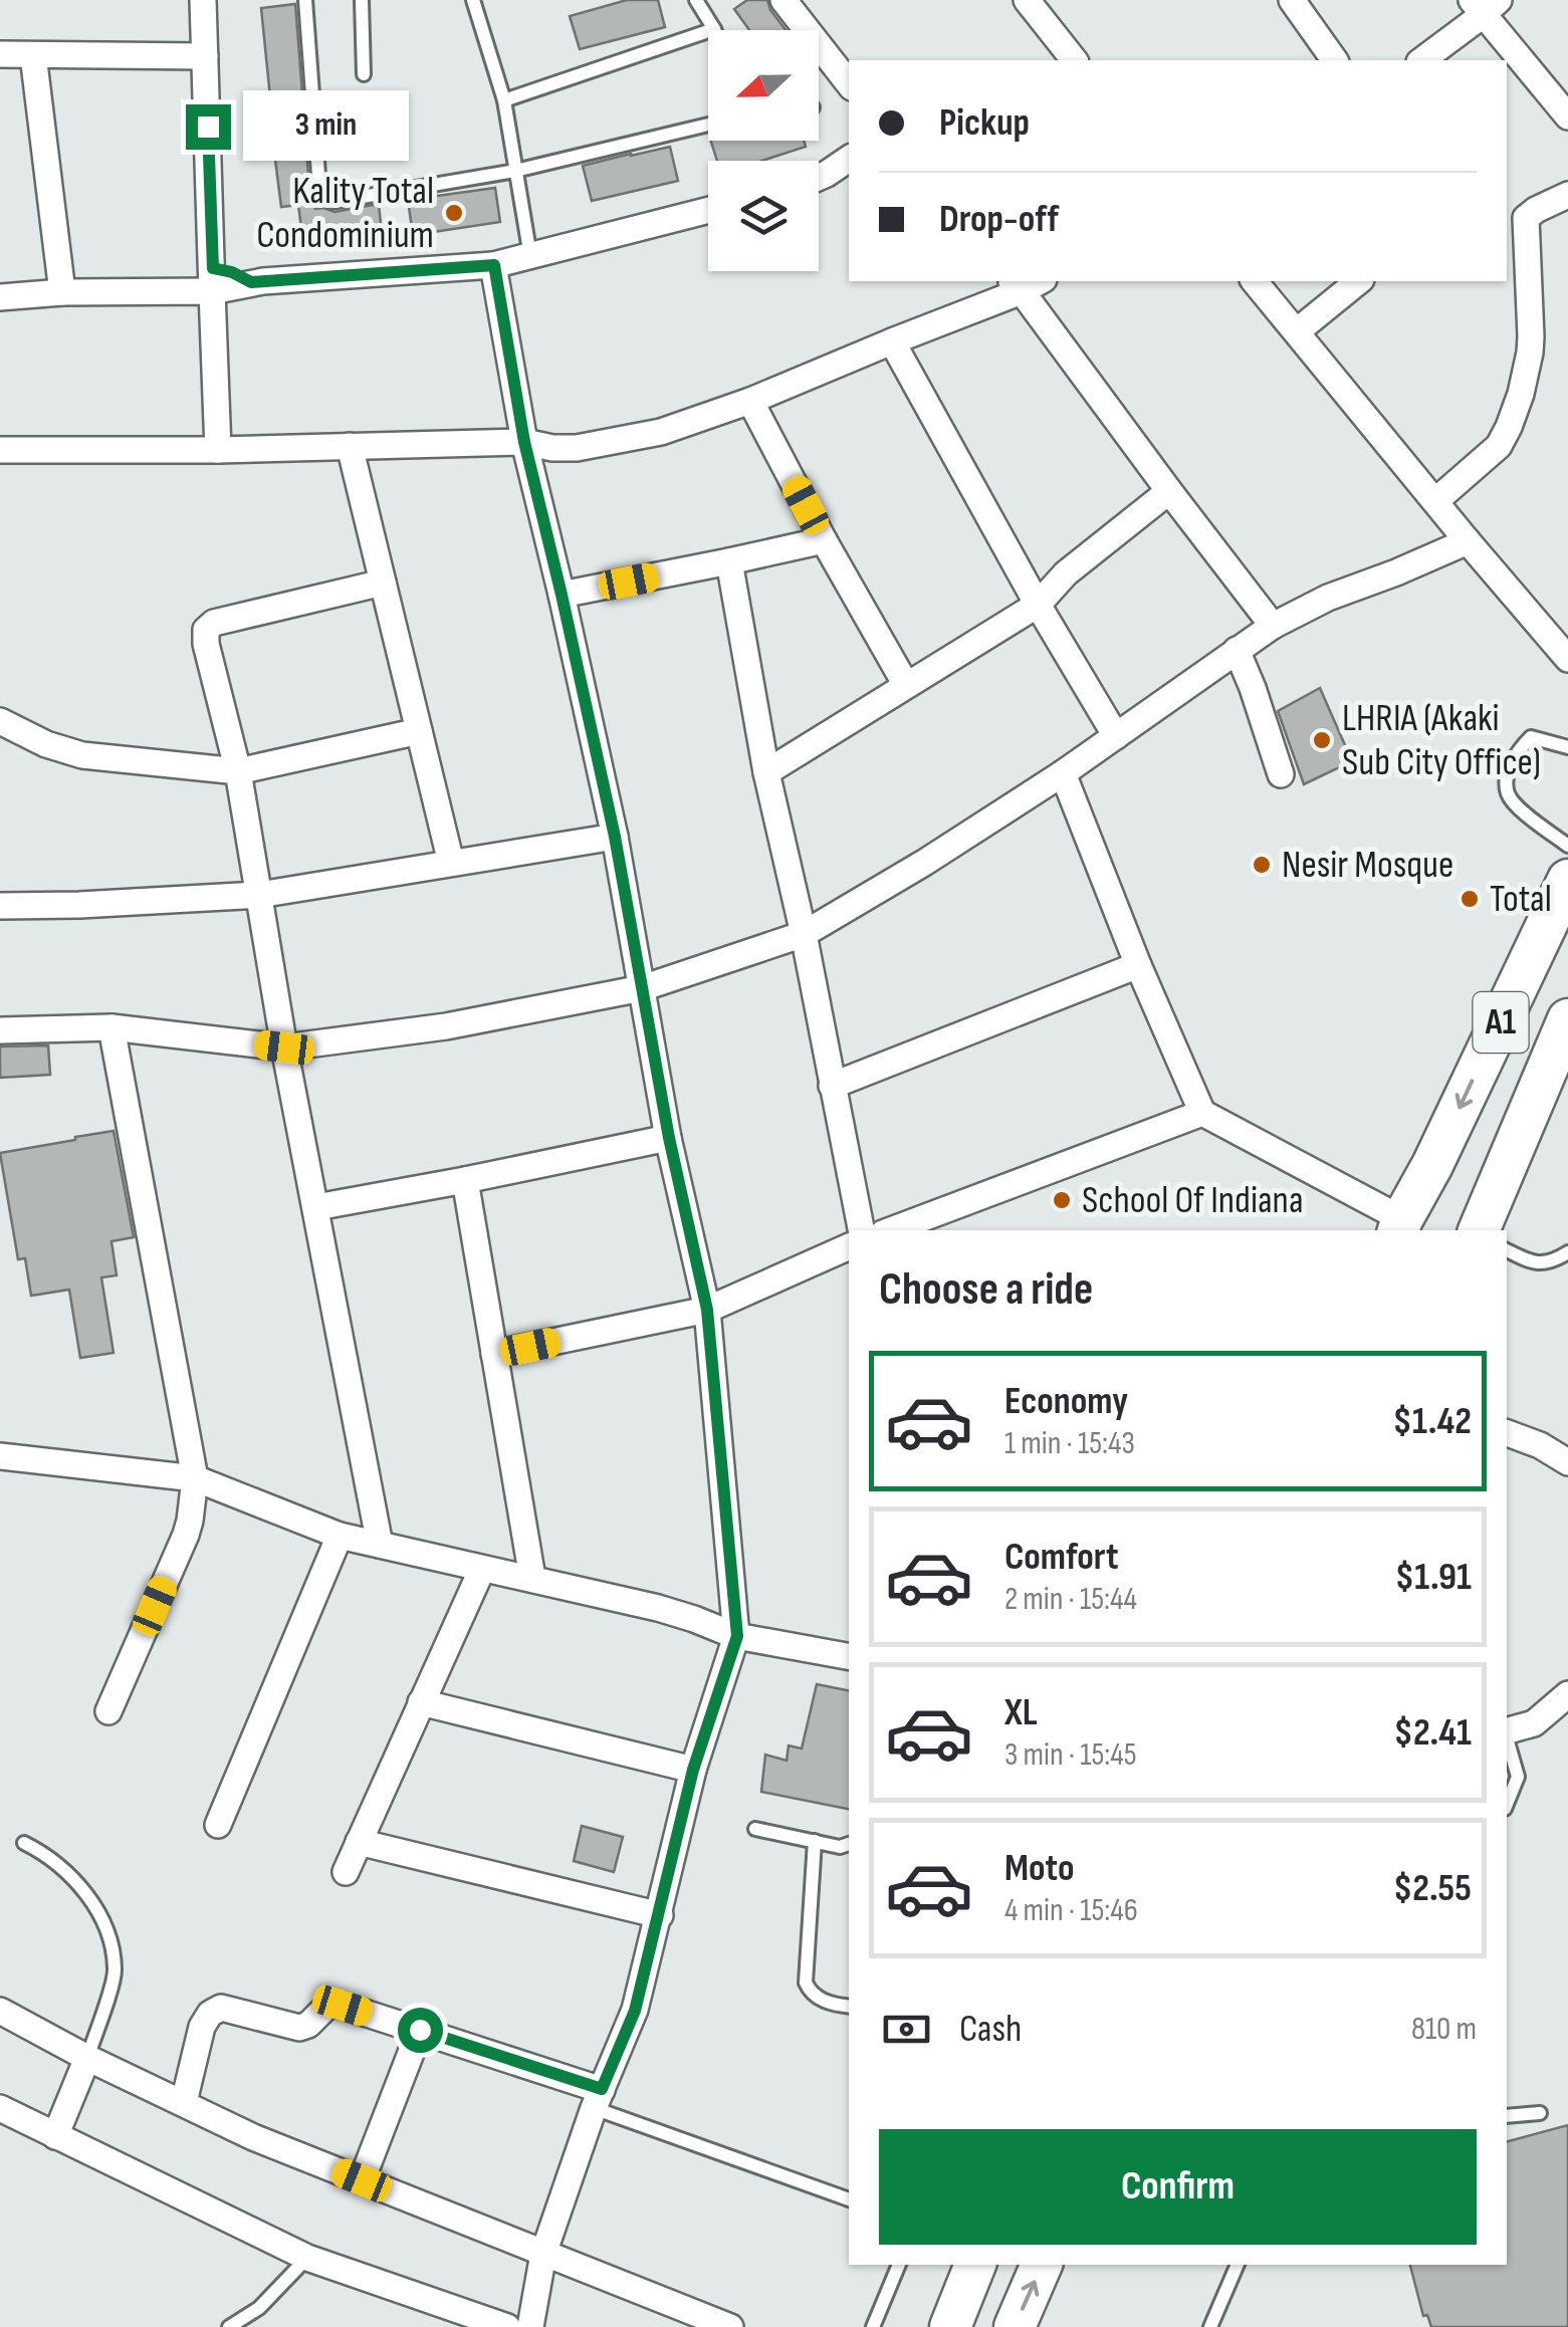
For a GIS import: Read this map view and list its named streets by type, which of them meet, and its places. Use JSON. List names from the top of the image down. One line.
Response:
{"streets":{"main road":["A1"]},"places":["Kality Total Condominium","LHRIA (Akaki Sub City Office)","Nesir Mosque","Total","School Of Indiana"],"north":"left","page":{"banner":["Pickup","Drop-off"],"bubble":"3 min","heading":"Choose a ride","list":[{"name":"Economy","note":"1 min · 15:43","value":"$1.42"},{"name":"Comfort","note":"2 min · 15:44","value":"$1.91"},{"name":"XL","note":"3 min · 15:45","value":"$2.41"},{"name":"Moto","note":"4 min · 15:46","value":"$2.55"}],"pay":["Cash","810 m"],"buttons":"Confirm"}}
